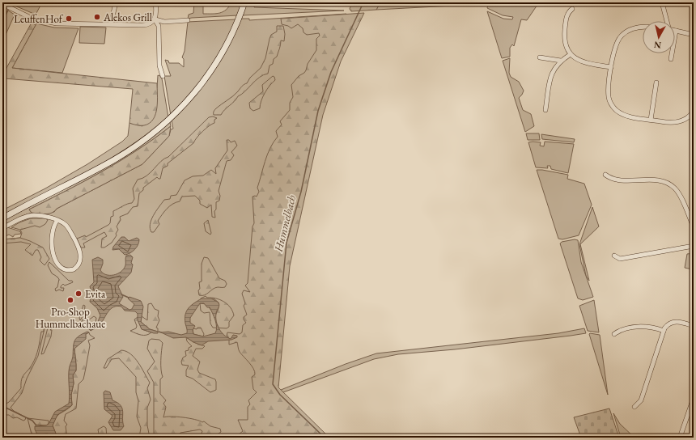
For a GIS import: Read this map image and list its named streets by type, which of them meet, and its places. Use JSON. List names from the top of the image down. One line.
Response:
{"water":["Hummelbach"],"places":["Alekos Grill","LeuffenHof","Evita","Pro-Shop Hummelbachaue"],"north":"bottom"}
